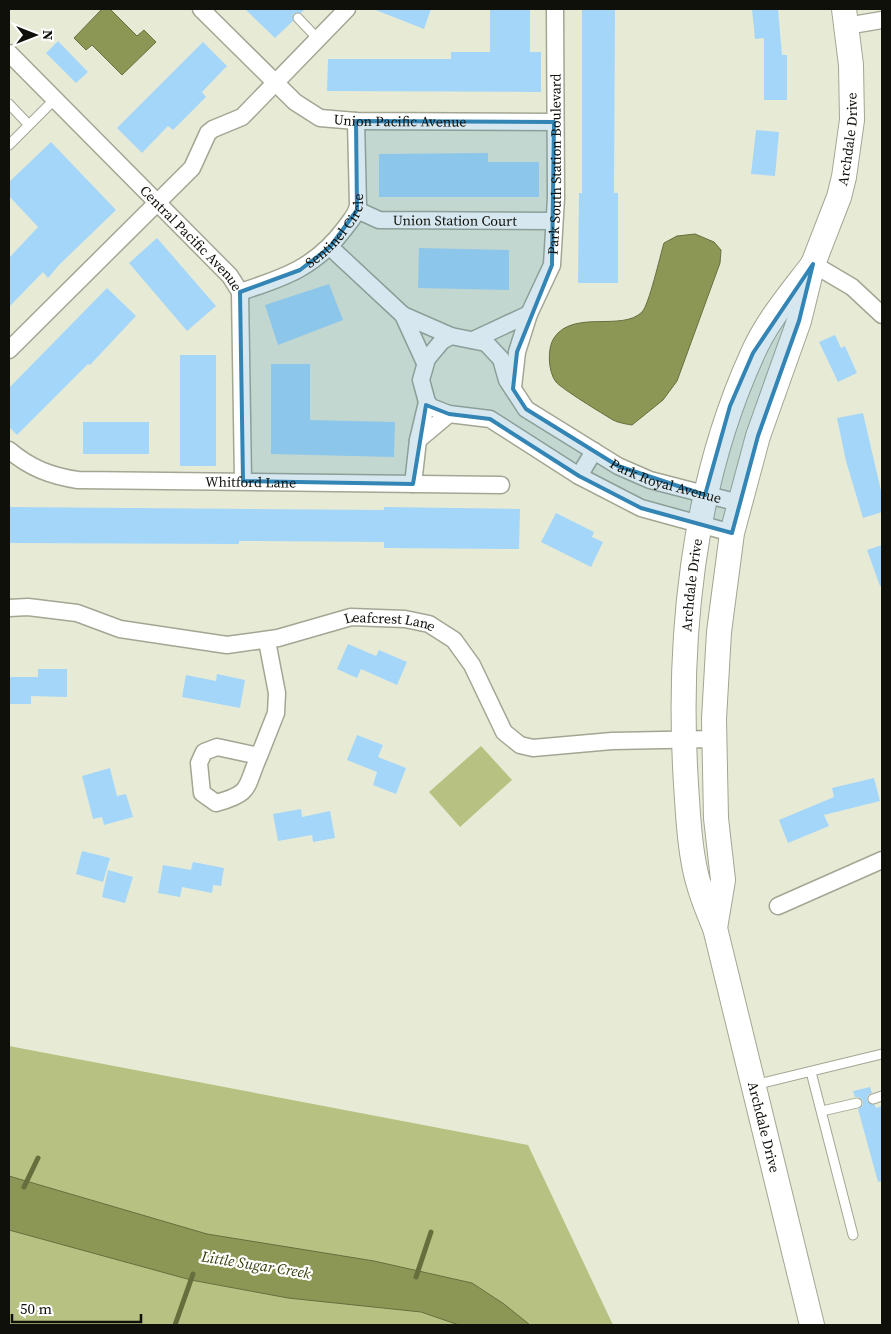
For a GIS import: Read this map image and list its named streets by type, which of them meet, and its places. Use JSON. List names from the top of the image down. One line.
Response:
{"streets":{"street":["Union Pacific Avenue","Archdale Drive","Park South Station Boulevard","Union Station Court","Sentinel Circle","Central Pacific Avenue","Park Royal Avenue","Whitford Lane","Leafcrest Lane"]},"crossings":[["Union Pacific Avenue","Park South Station Boulevard"],["Union Pacific Avenue","Sentinel Circle"],["Archdale Drive","Park Royal Avenue"],["Archdale Drive","Leafcrest Lane"],["Park South Station Boulevard","Union Station Court"],["Park South Station Boulevard","Park Royal Avenue"],["Union Station Court","Sentinel Circle"],["Sentinel Circle","Central Pacific Avenue"],["Central Pacific Avenue","Whitford Lane"]],"water":["Little Sugar Creek"],"scale_bar":"50 m","north":"right"}
